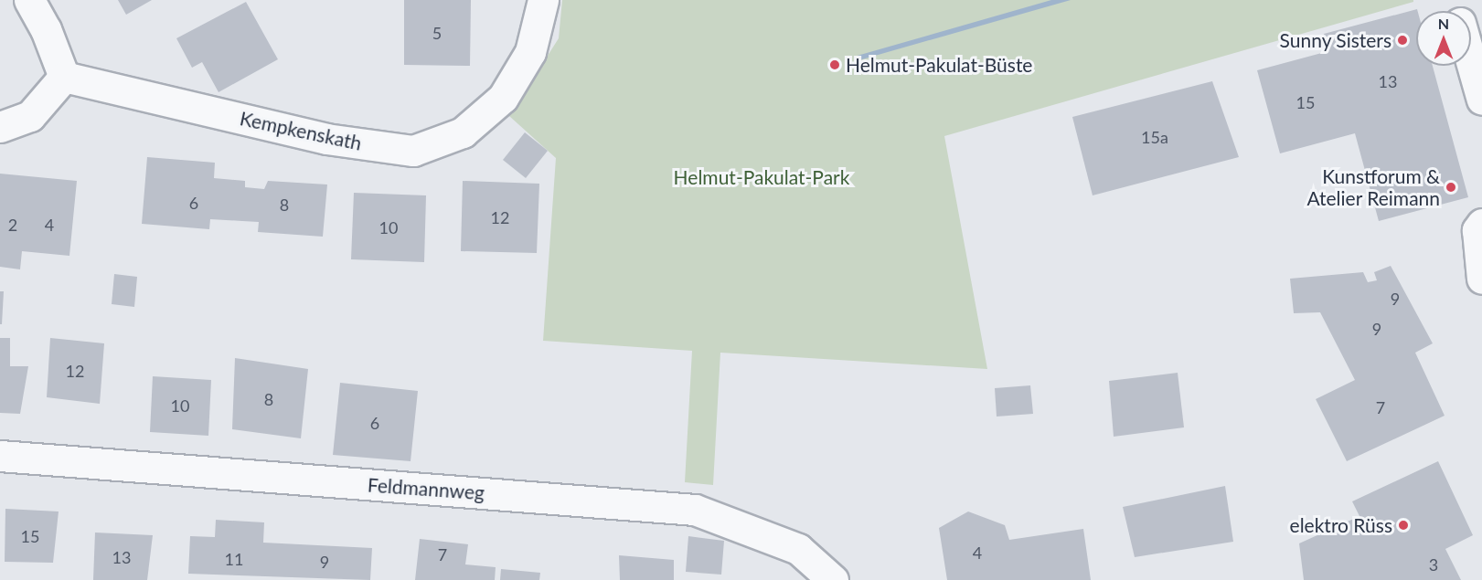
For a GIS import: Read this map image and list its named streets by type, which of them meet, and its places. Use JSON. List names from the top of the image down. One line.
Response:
{"streets":{"street":["Kempkenskath","Feldmannweg"]},"parks":["Helmut-Pakulat-Park"],"places":["Sunny Sisters","Helmut-Pakulat-Büste","Kunstforum & Atelier Reimann","elektro Rüss"],"house_numbers":["5","13","15","15a","6","8","12","2","4","10","9","9","12","8","10","7","6","15","4","7","13","11","9","3"],"north":"top"}
